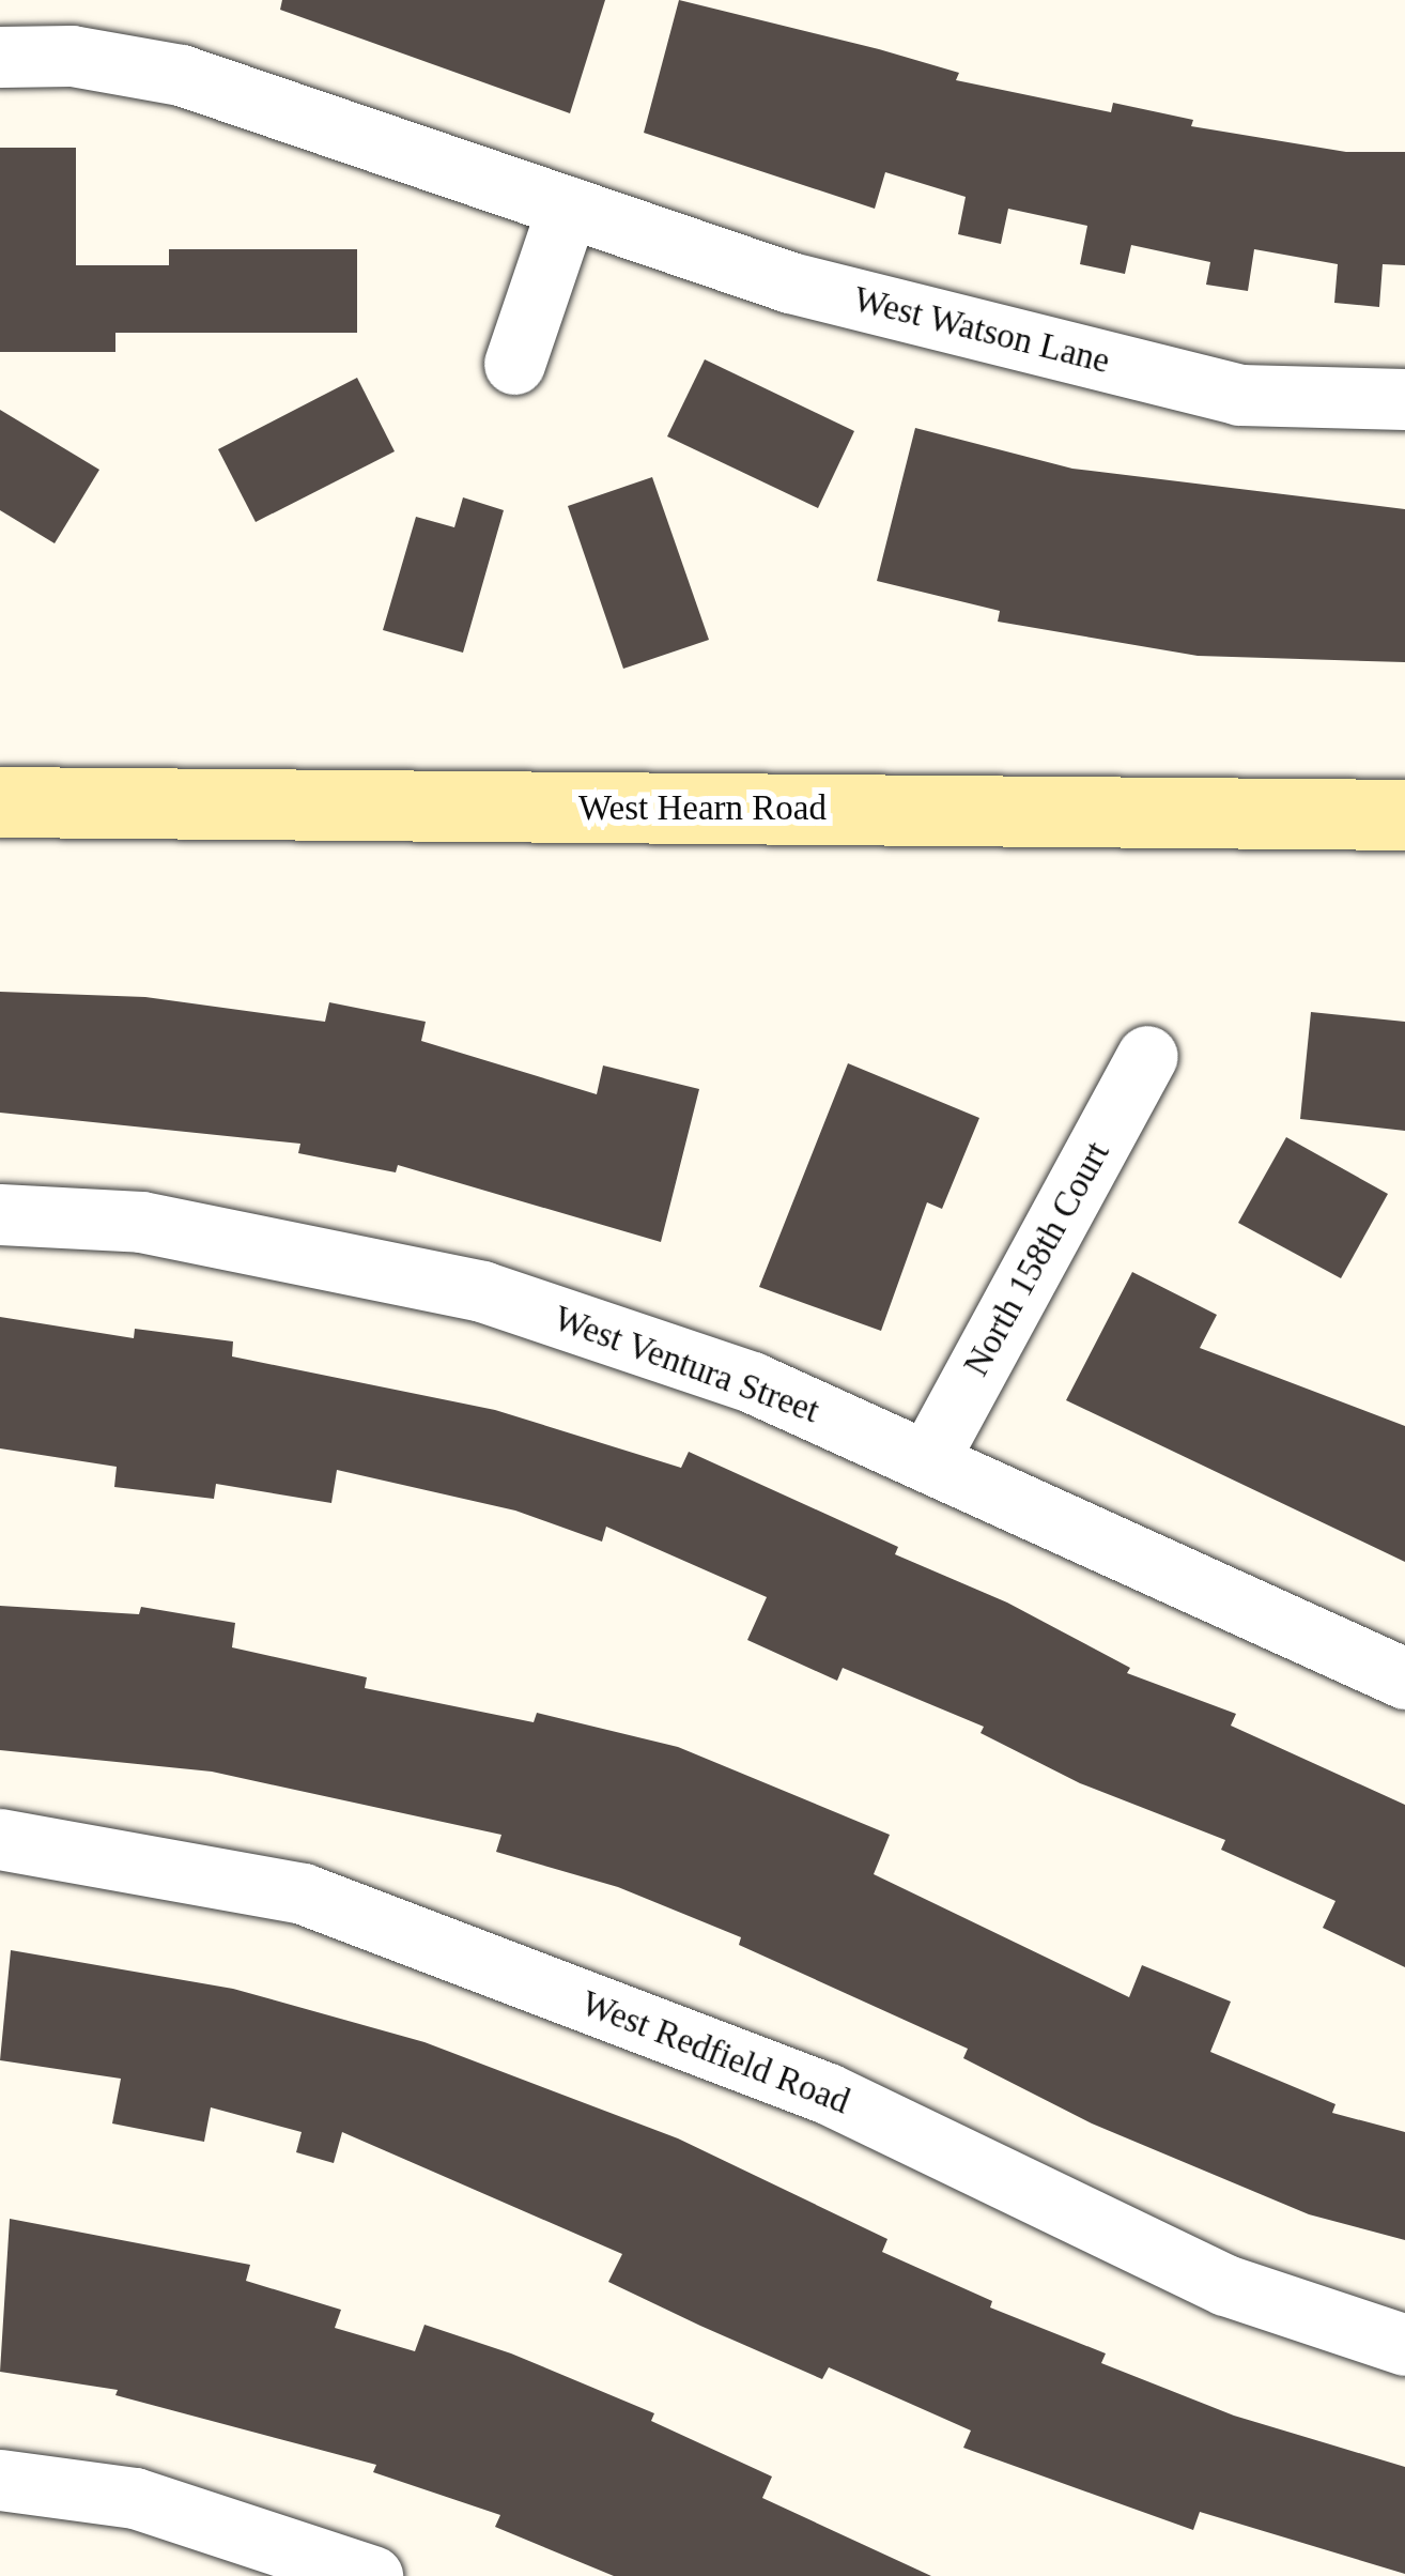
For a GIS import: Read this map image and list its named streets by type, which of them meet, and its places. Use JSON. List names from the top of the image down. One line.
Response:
{"streets":{"street":["West Watson Lane","West Hearn Road","North 158th Court","West Ventura Street","West Redfield Road"]},"crossings":[["North 158th Court","West Ventura Street"]]}
